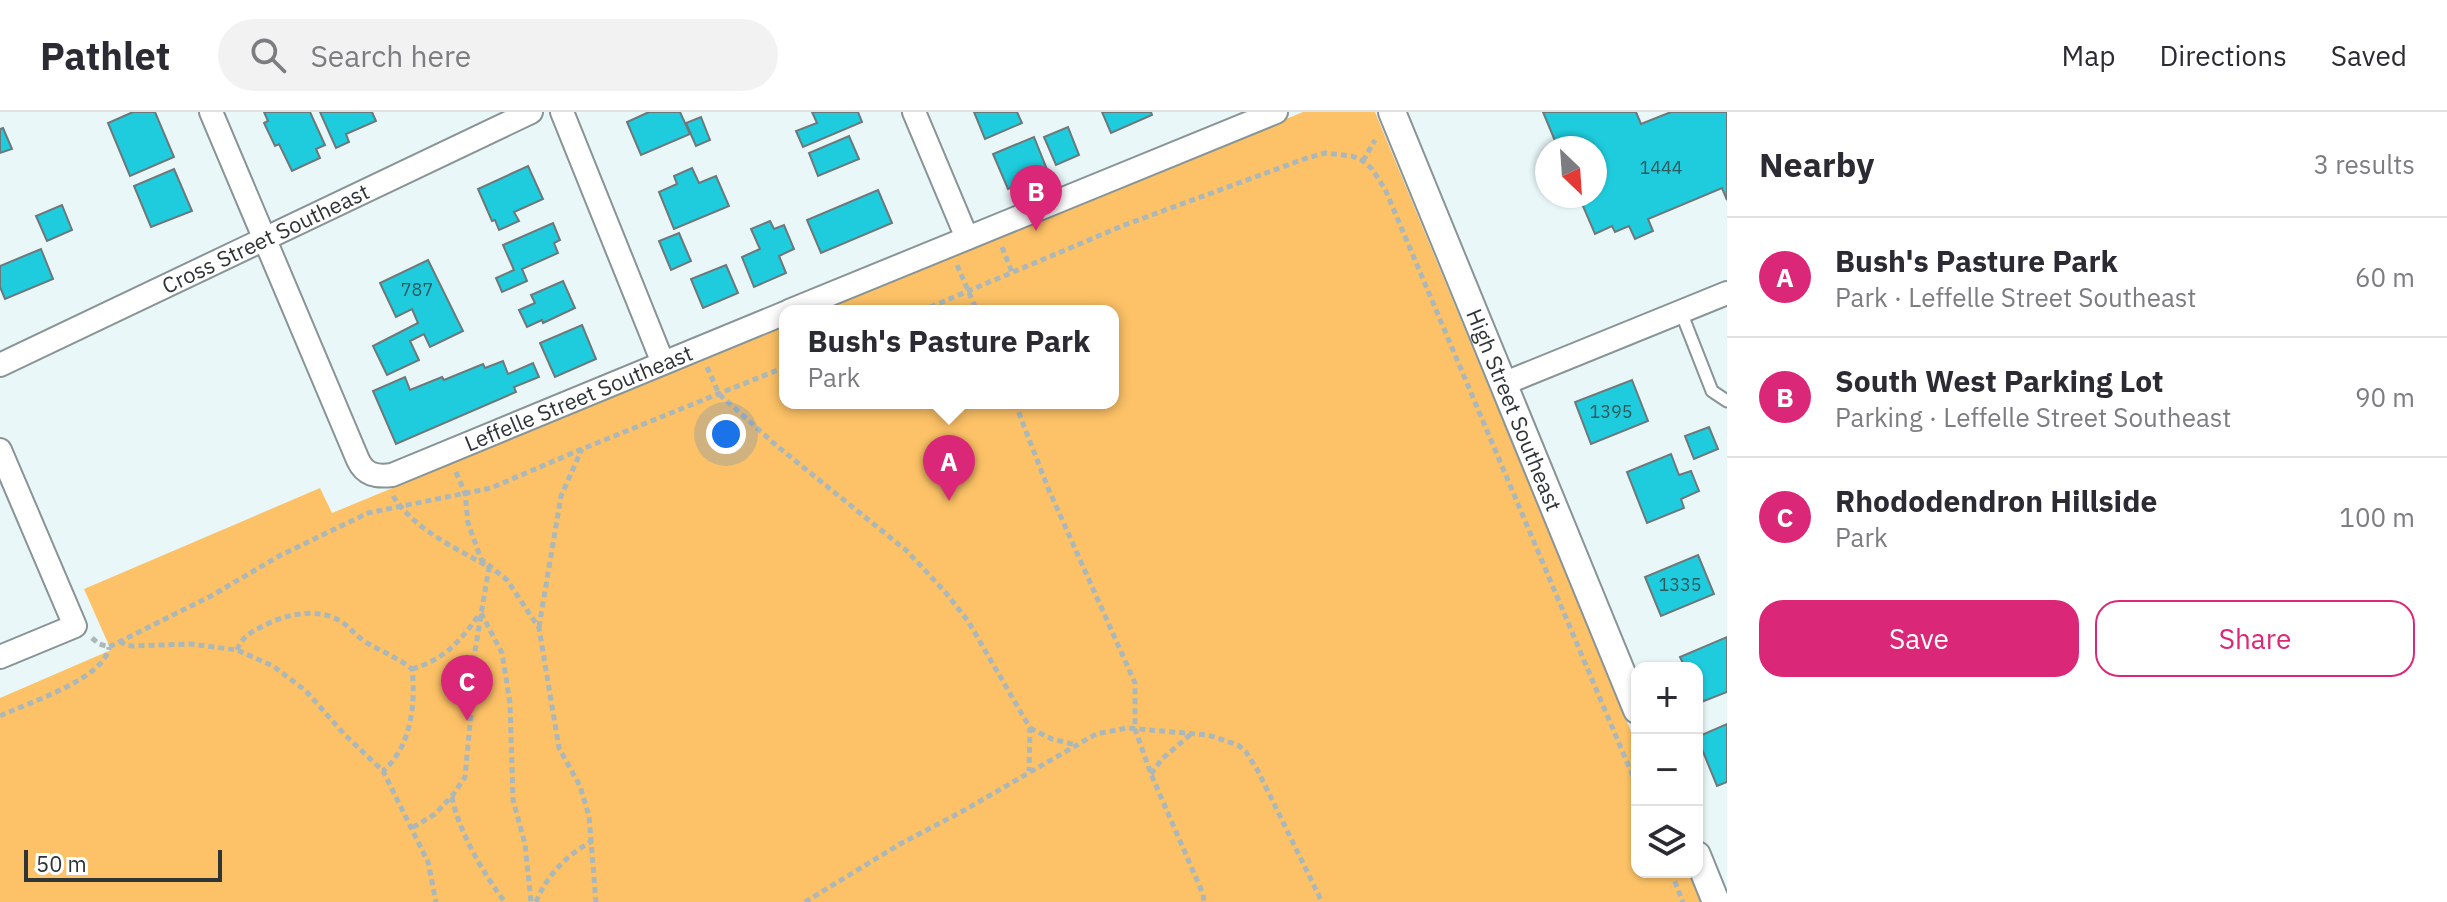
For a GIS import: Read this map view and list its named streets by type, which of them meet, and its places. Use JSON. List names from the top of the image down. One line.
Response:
{"streets":{"street":["Cross Street Southeast","Leffelle Street Southeast","High Street Southeast"]},"crossings":[["Cross Street Southeast","Leffelle Street Southeast"]],"house_numbers":["1444","787","1395","1335"],"scale_bar":"50 m","north":"bottom right","page":{"header":"Pathlet","search":"Search here","nav":["Map","Directions","Saved"],"heading":["Nearby","3 results"],"pins":["B","A","C"],"list":[{"mark":"A","name":"Bush's Pasture Park","note":"Park · Leffelle Street Southeast","value":"60 m"},{"mark":"B","name":"South West Parking Lot","note":"Parking · Leffelle Street Southeast","value":"90 m"},{"mark":"C","name":"Rhododendron Hillside","note":"Park","value":"100 m"}],"popup":["Bush's Pasture Park","Park"],"buttons":["Save","Share"],"map_buttons":["+","−"],"scale":"50 m"}}
